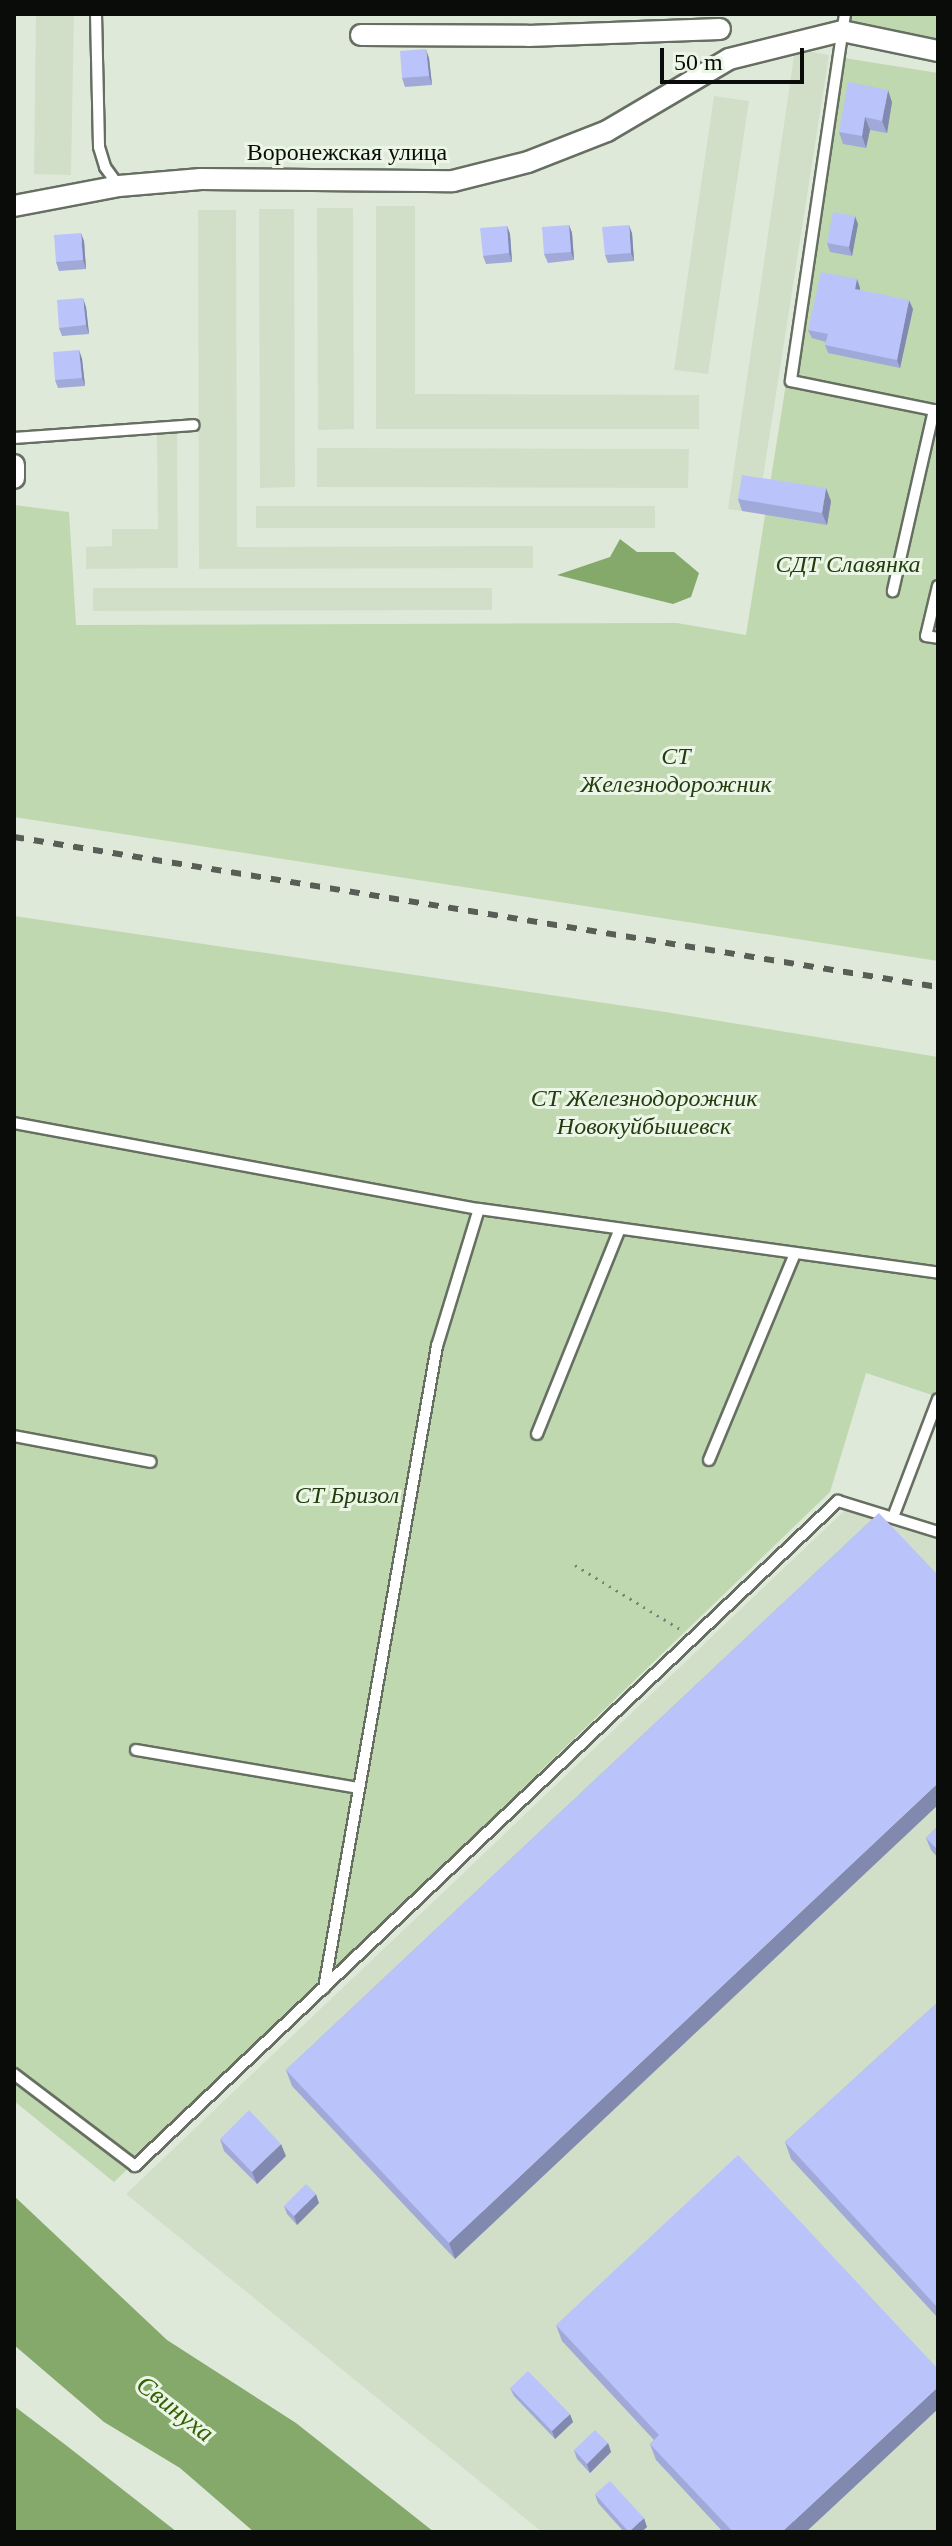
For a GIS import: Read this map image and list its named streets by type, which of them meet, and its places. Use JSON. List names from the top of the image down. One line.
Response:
{"streets":{"street":["Воронежская улица"]},"water":["Свинуха"],"parks":["СДТ Славянка","СТ Железнодорожник","СТ Железнодорожник Новокуйбышевск","СТ Бризол"],"scale_bar":"50 m"}
